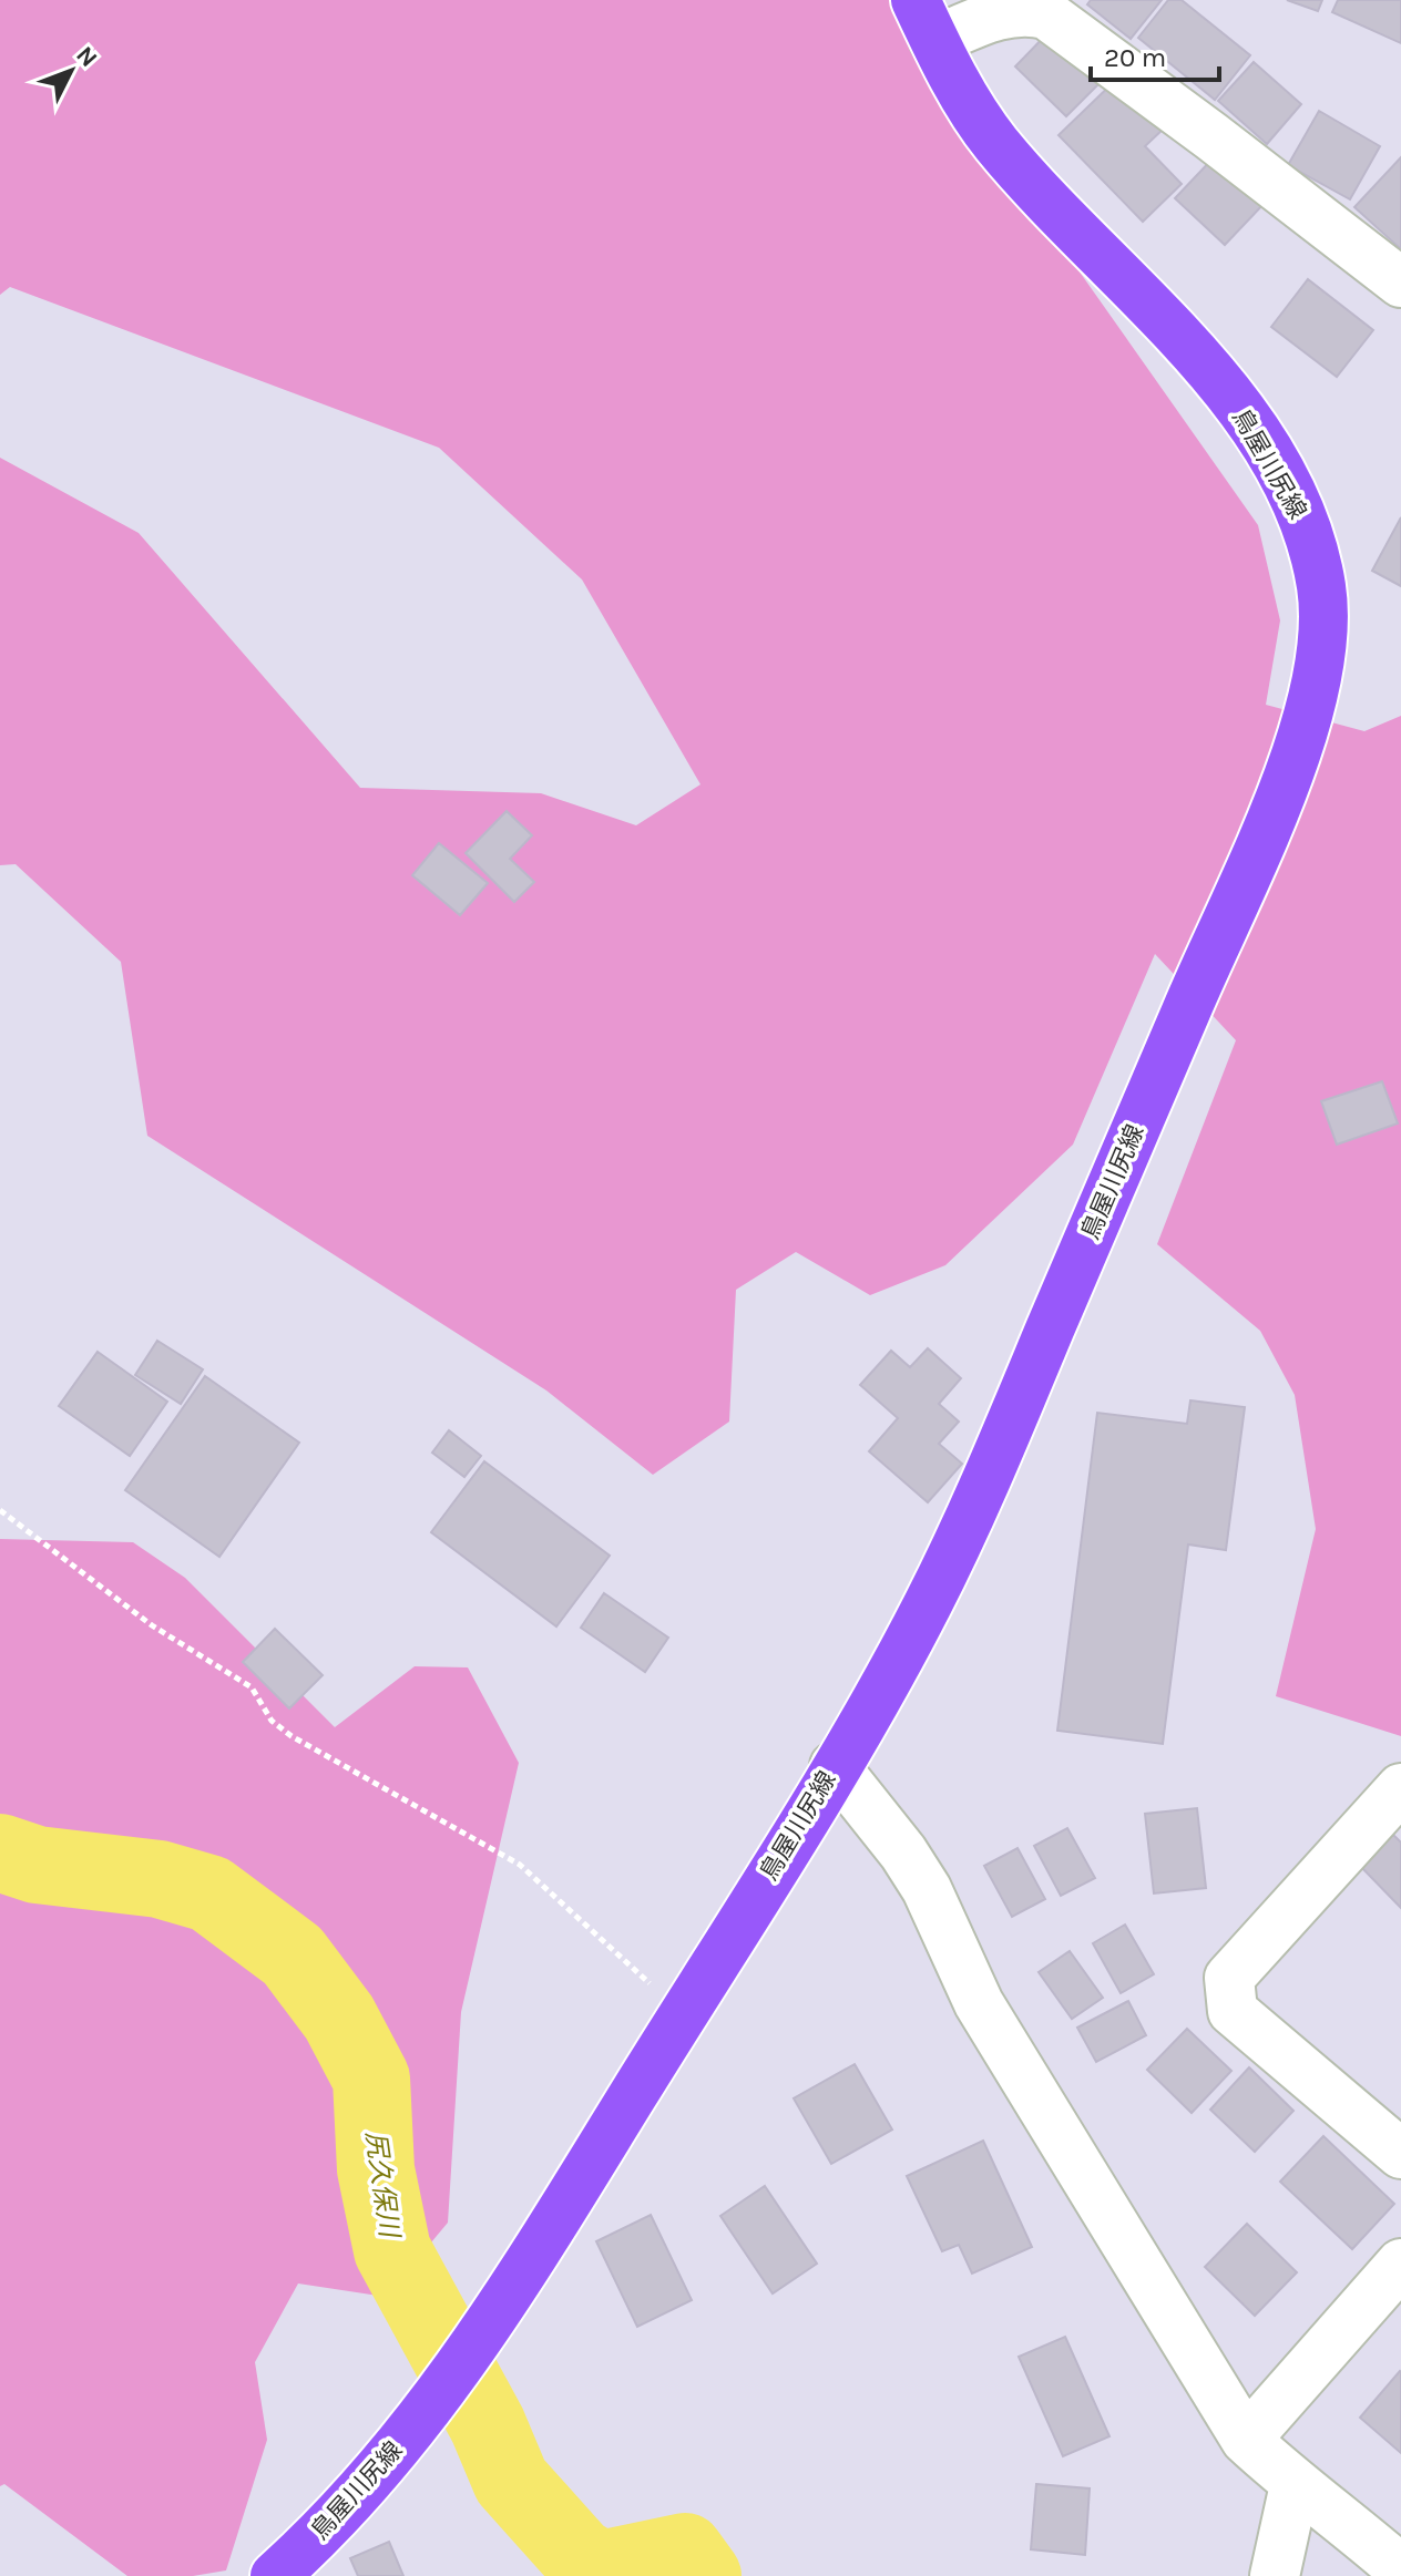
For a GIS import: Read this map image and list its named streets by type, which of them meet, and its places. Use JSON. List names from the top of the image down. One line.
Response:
{"streets":{"main road":["鳥屋川尻線"]},"water":["尻久保川"],"scale_bar":"20 m","north":"top right"}
